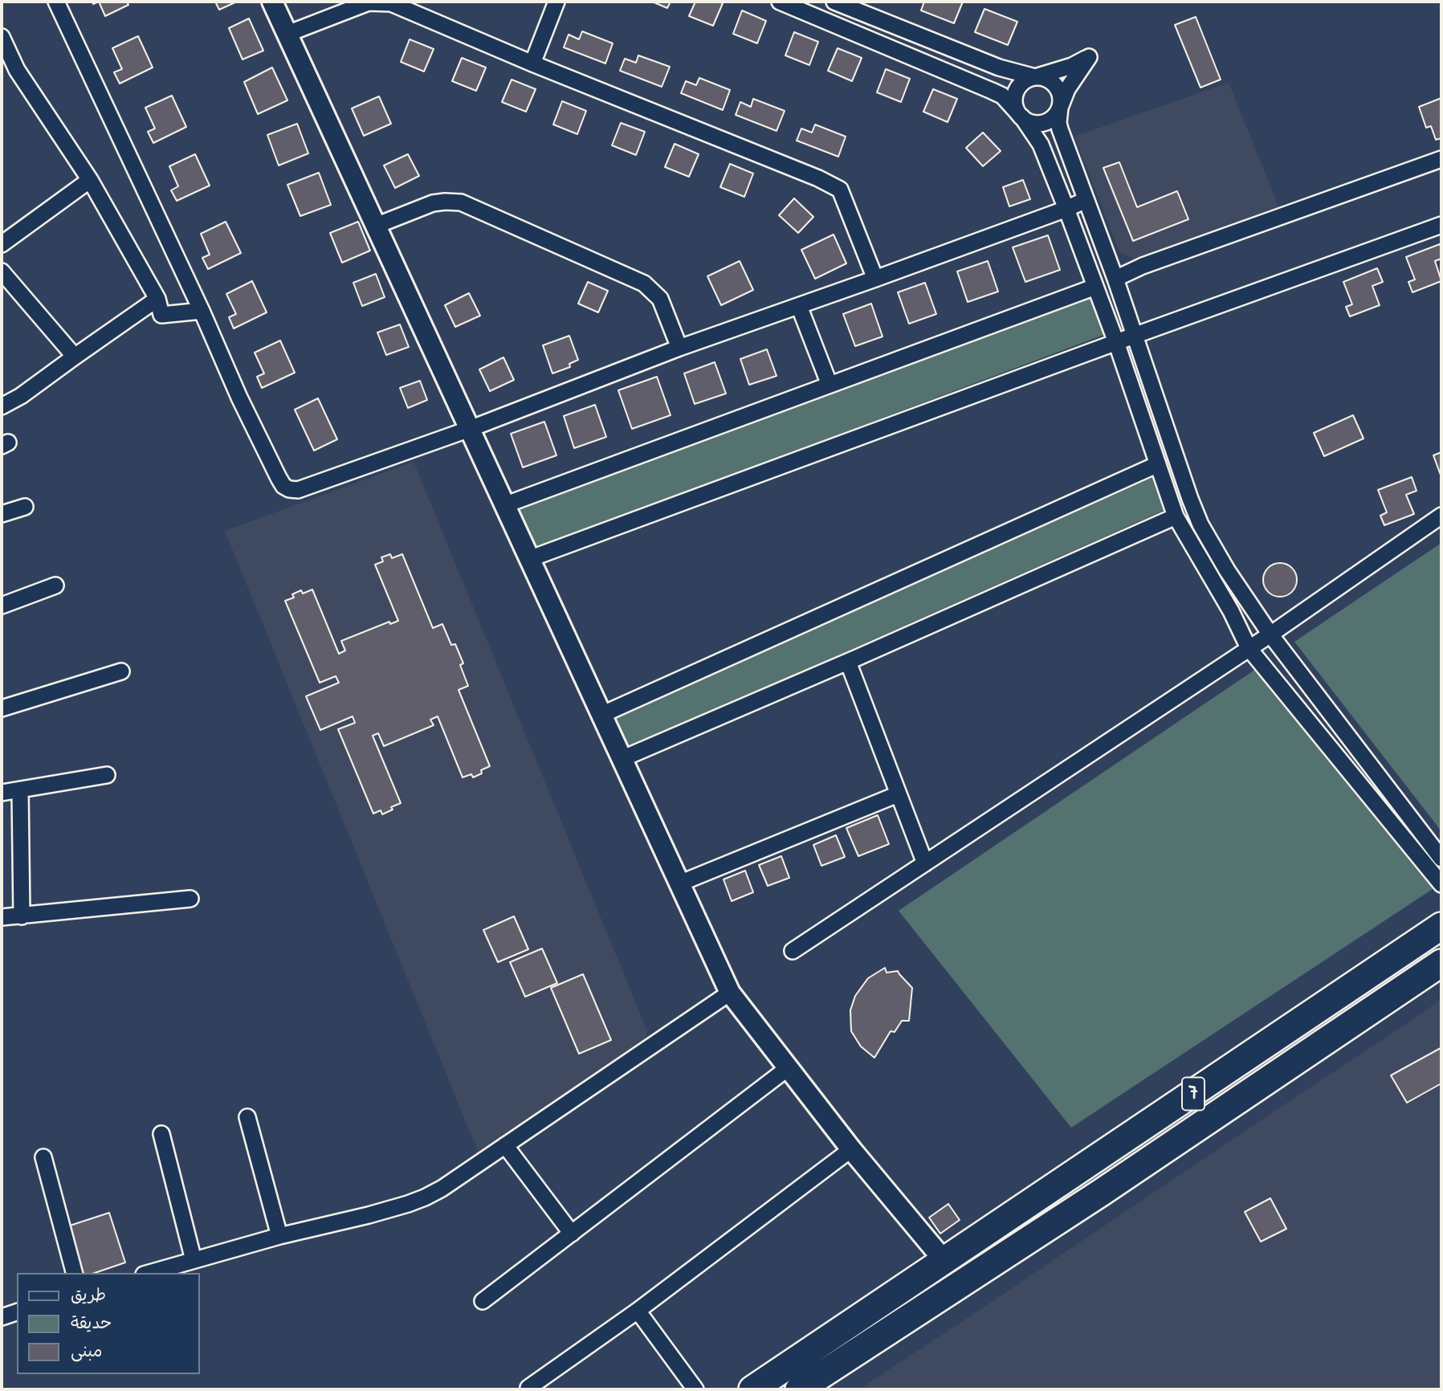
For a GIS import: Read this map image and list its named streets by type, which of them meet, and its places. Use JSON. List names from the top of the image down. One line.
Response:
{"streets":{"highway":["7"]},"legend":["طريق","حديقة","مبنى"]}
